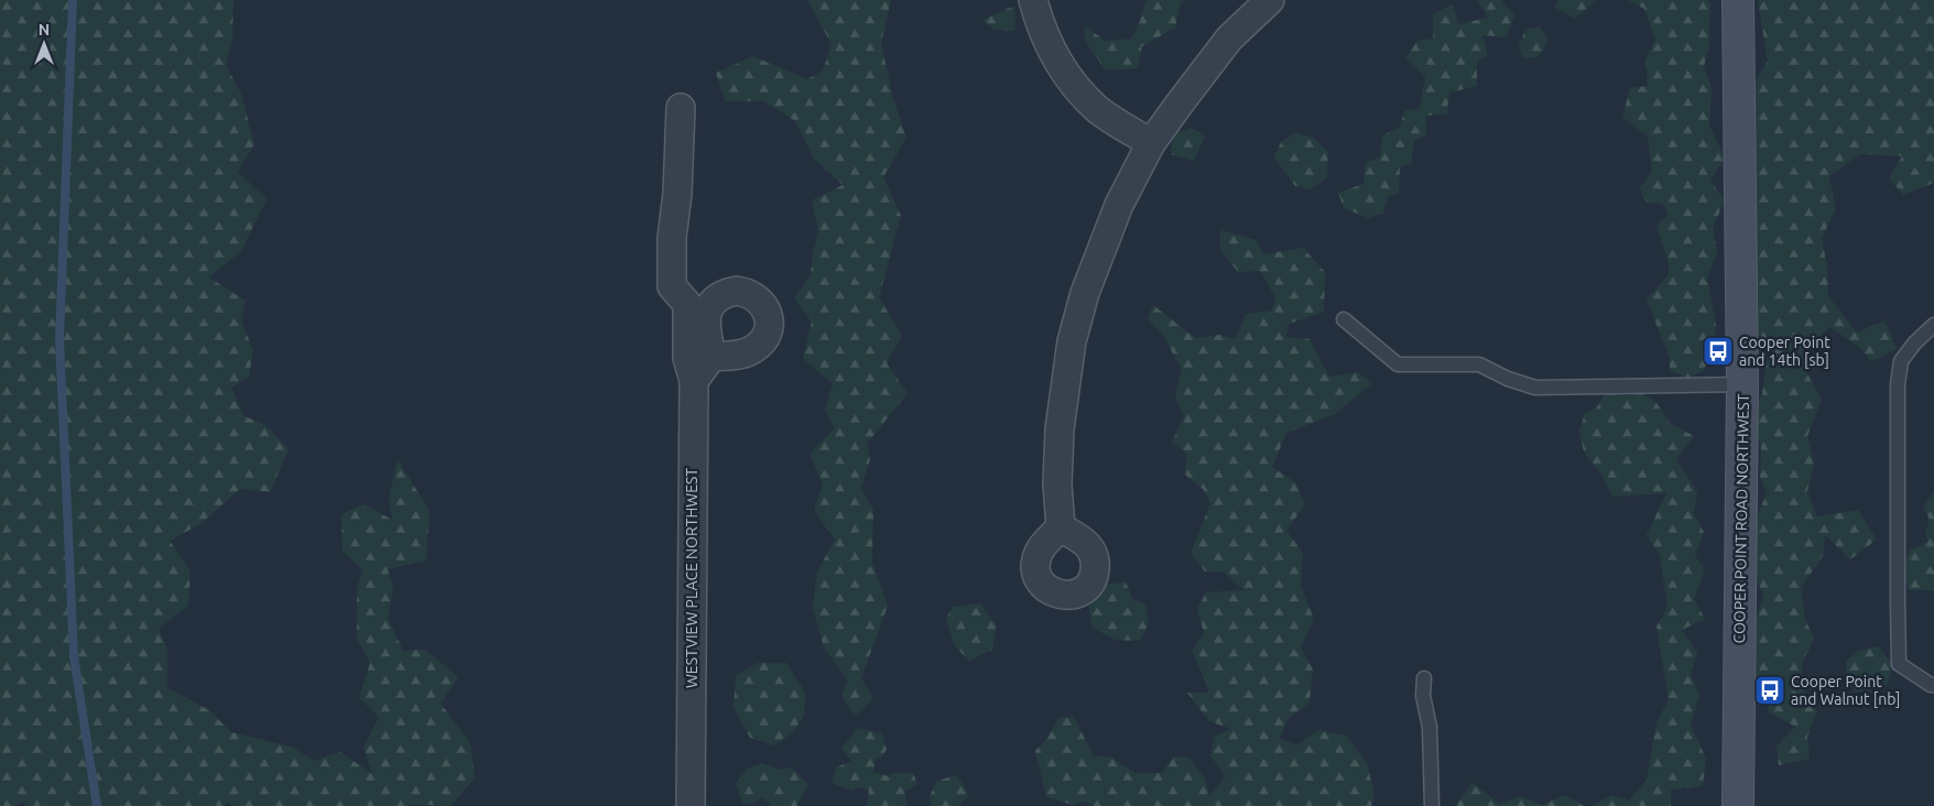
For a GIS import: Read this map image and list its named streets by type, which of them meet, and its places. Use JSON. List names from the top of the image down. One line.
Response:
{"streets":{"main road":["COOPER POINT ROAD NORTHWEST"],"street":["WESTVIEW PLACE NORTHWEST"]},"places":{"bus stop":["Cooper Point and 14th [sb]","Cooper Point and Walnut [nb]"]},"north":"top"}
